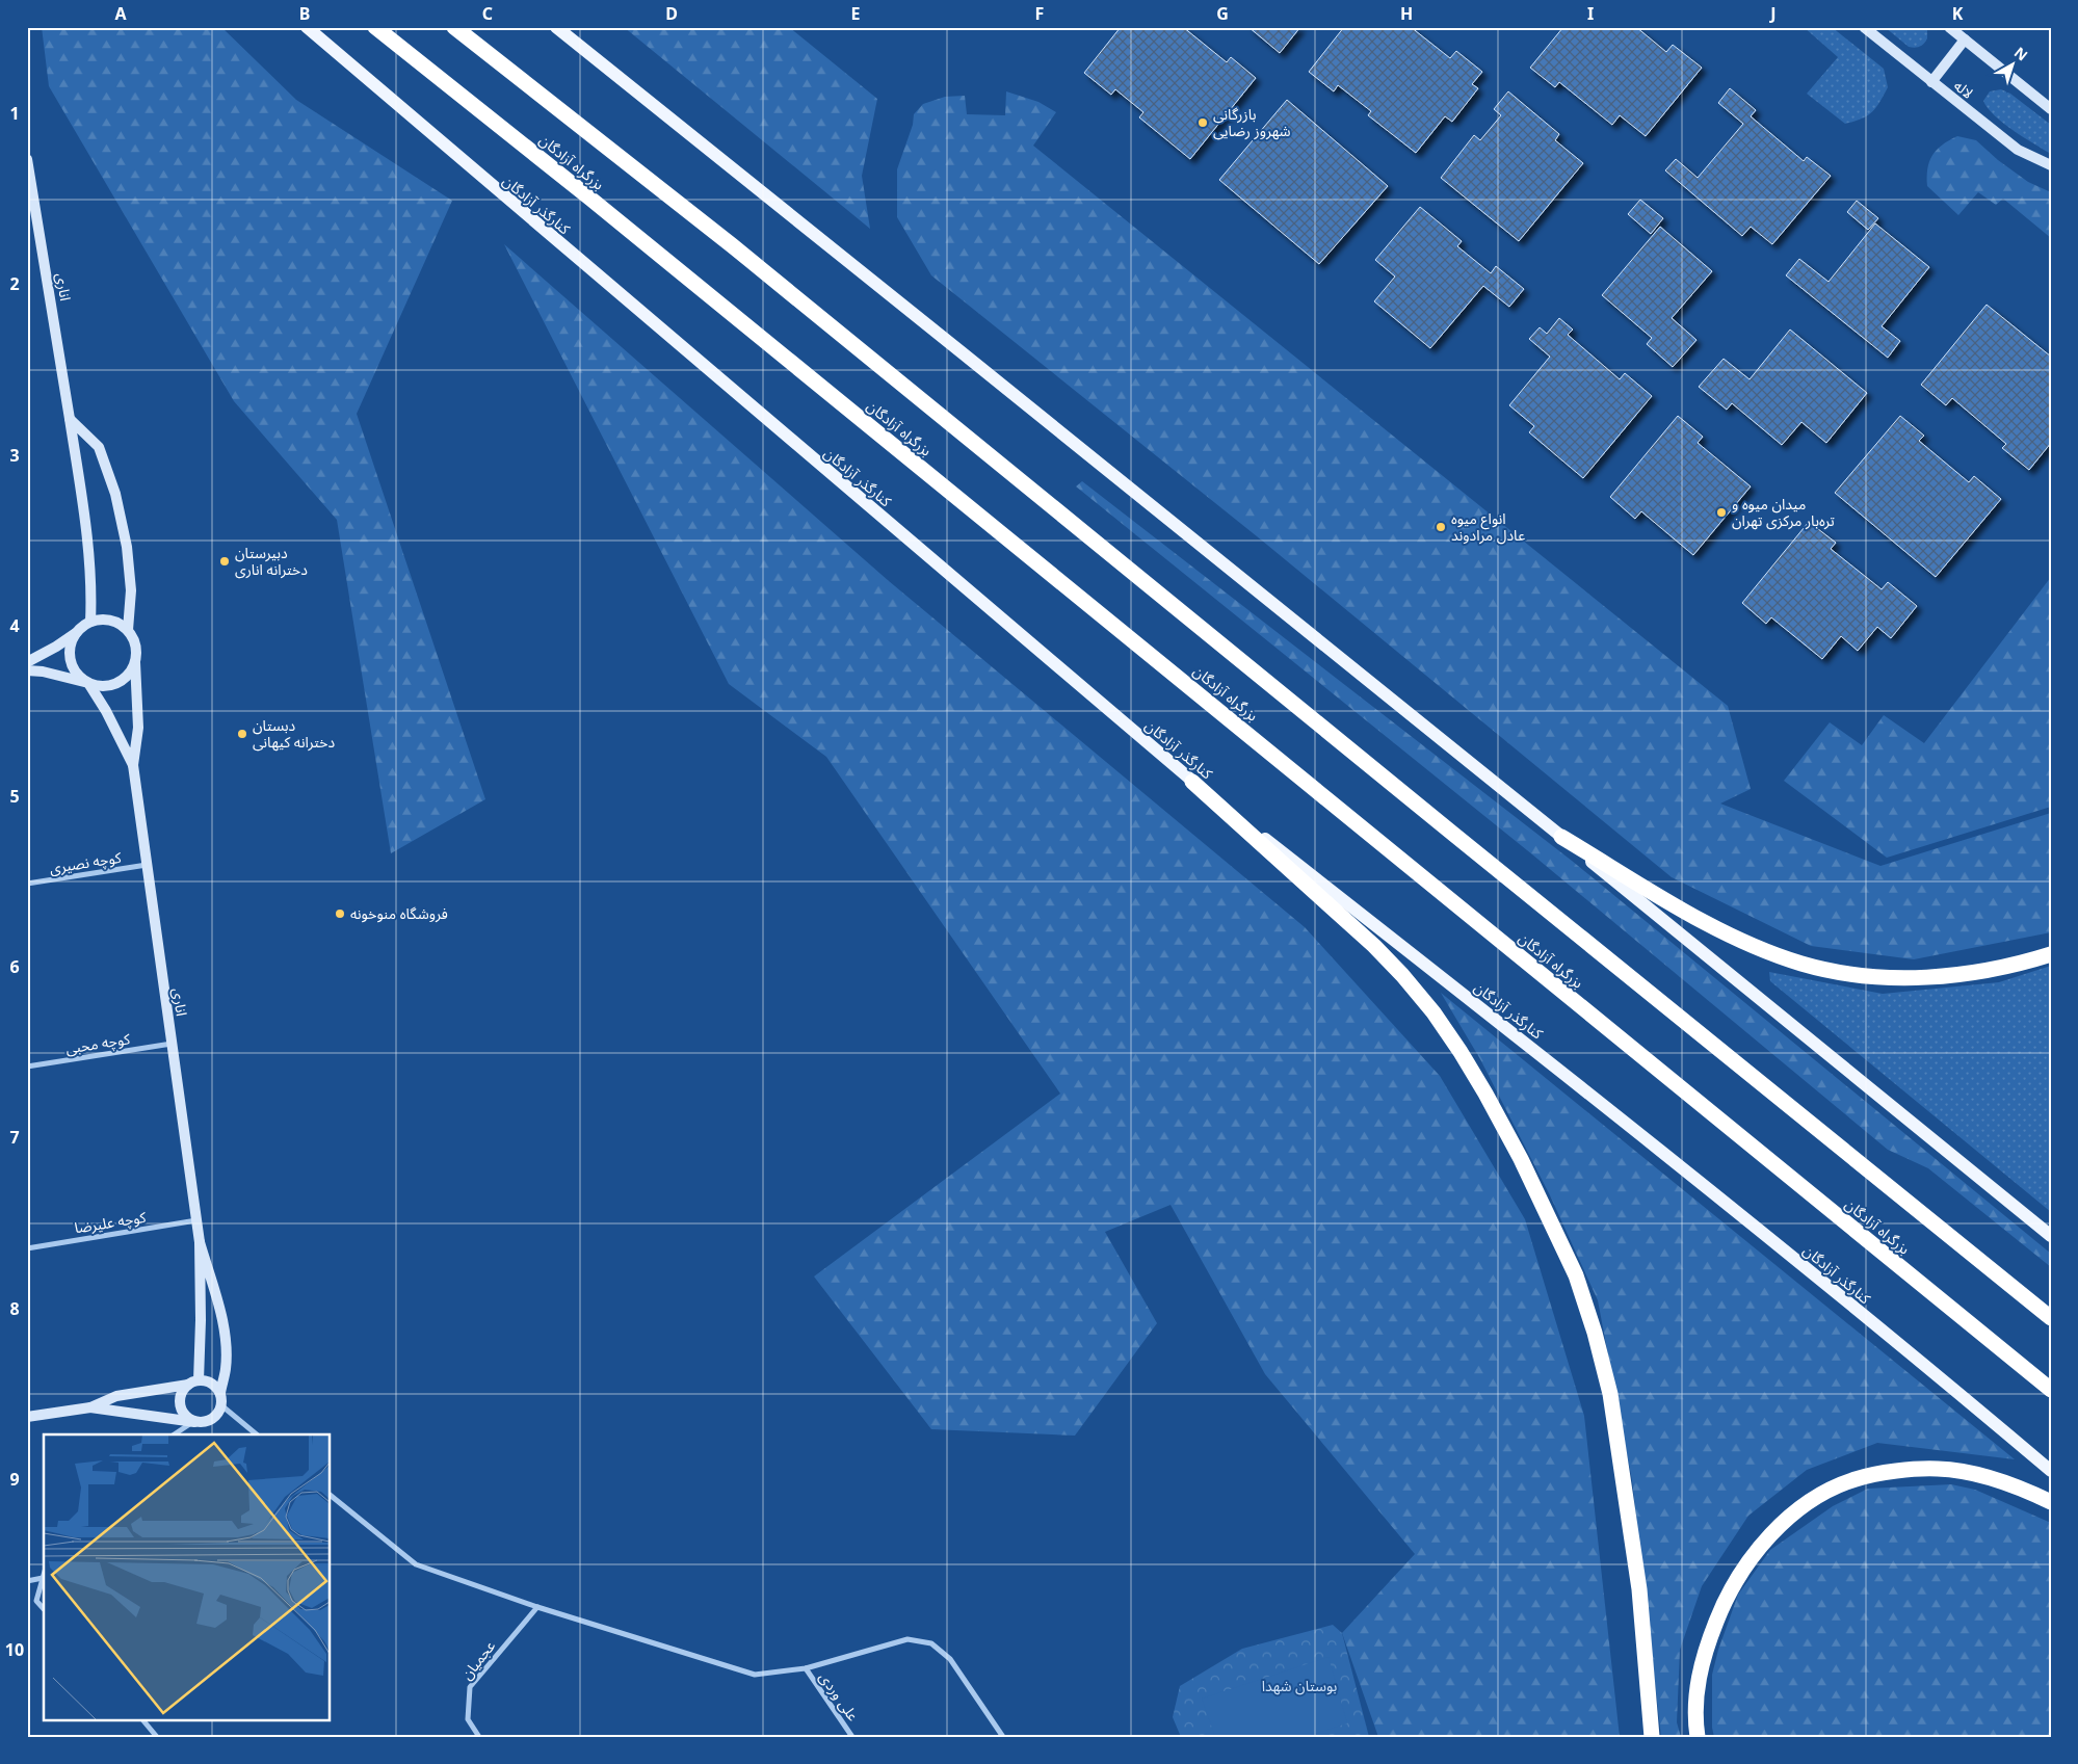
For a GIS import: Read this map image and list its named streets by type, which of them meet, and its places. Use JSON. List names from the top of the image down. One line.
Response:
{"streets":{"highway":["بزرگراه آزادگان"],"main road":["کنارگذر آزادگان"],"street":["لاله","اناری","کوچه نصیری","کوچه محبی","کوچه علیرضا","عجمیان","علی وردی"]},"crossings":[["اناری","کوچه نصیری"],["اناری","کوچه محبی"],["اناری","کوچه علیرضا"]],"parks":["بوستان شهدا"],"places":["بازرگانی شهروز رضایی","میدان میوه و تره‌بار مرکزی تهران","انواع میوه عادل مرادوند","دبیرستان دخترانه اناری","دبستان دخترانه کیهانی","فروشگاه منوخونه"],"north":"top right","grid":{"columns":["A","B","C","D","E","F","G","H","I","J","K"],"rows":["1","2","3","4","5","6","7","8","9","10"]}}
